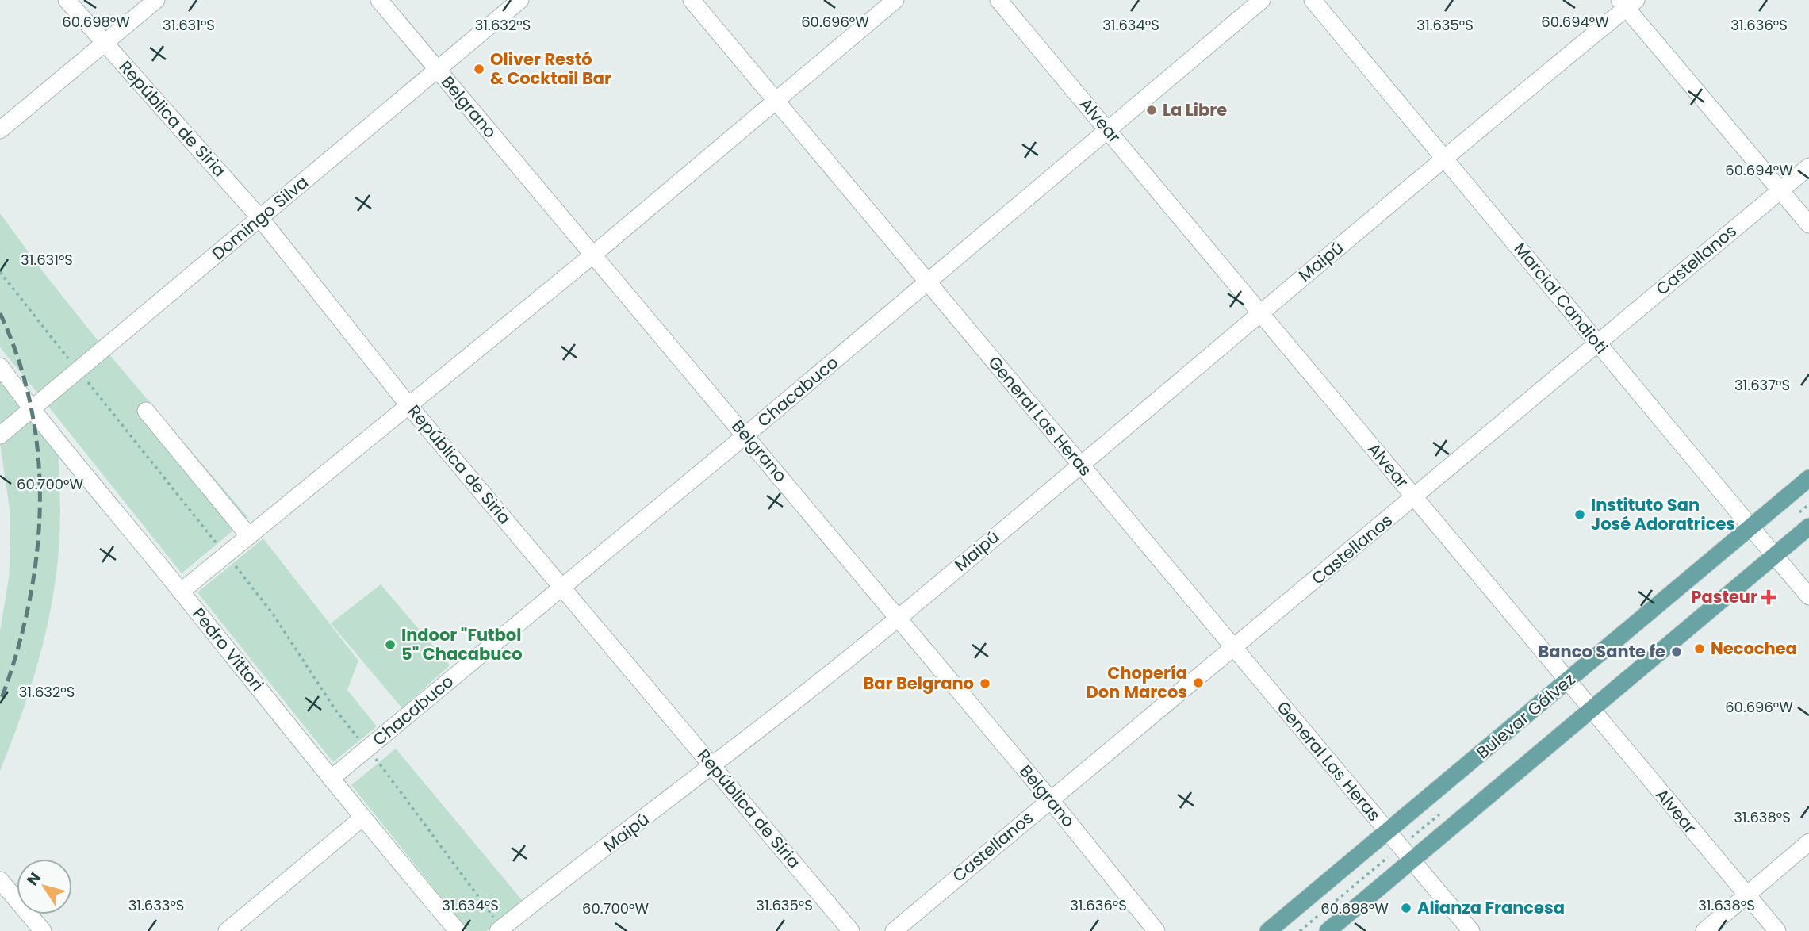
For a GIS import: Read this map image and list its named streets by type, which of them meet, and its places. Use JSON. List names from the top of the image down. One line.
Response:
{"streets":{"main road":["Bulevar Gálvez"],"street":["Belgrano","República de Siria","Alvear","Domingo Silva","Castellanos","Maipú","Marcial Candioti","Chacabuco","General Las Heras","Pedro Vittori"]},"crossings":[["Belgrano","Domingo Silva"],["Belgrano","Castellanos"],["Belgrano","Maipú"],["Belgrano","Chacabuco"],["República de Siria","Domingo Silva"],["República de Siria","Maipú"],["República de Siria","Chacabuco"],["Alvear","Castellanos"],["Alvear","Maipú"],["Alvear","Chacabuco"],["Alvear","Bulevar Gálvez"],["Domingo Silva","Pedro Vittori"],["Castellanos","Marcial Candioti"],["Castellanos","General Las Heras"],["Maipú","Marcial Candioti"],["Maipú","General Las Heras"],["Marcial Candioti","Bulevar Gálvez"],["Chacabuco","General Las Heras"],["Chacabuco","Pedro Vittori"],["General Las Heras","Bulevar Gálvez"]],"places":{"other":["Oliver Restó & Cocktail Bar","La Libre","Instituto San José Adoratrices","Indoor \"Futbol 5\" Chacabuco","Necochea","Banco Sante fe","Chopería Don Marcos","Bar Belgrano","Alianza Francesa"],"health":["Pasteur"]},"north":"top left","coordinates":["60.694°W","60.698°W","60.696°W","31.631°S","31.632°S","31.634°S","31.635°S","31.636°S","31.637°S","60.700°W","31.638°S","31.633°S"]}
